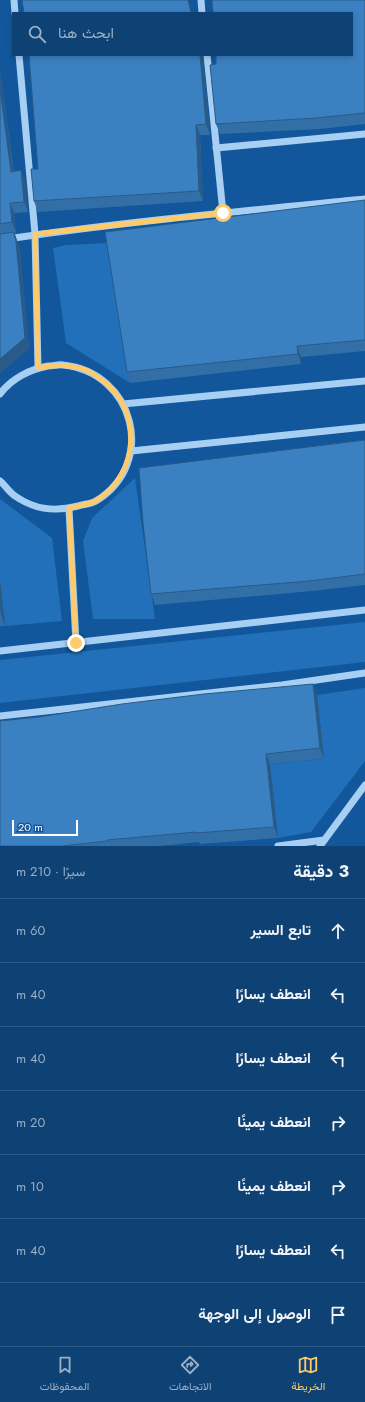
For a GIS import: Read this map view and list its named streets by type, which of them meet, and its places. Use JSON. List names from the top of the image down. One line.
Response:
{"scale_bar":"20 m","page":{"search":"ابحث هنا","scale":"20 m","heading":["3 دقيقة","سيرًا · 210 m"],"list":[["تابع السير","60 m"],["انعطف يسارًا","40 m"],["انعطف يسارًا","40 m"],["انعطف يمينًا","20 m"],["انعطف يمينًا","10 m"],["انعطف يسارًا","40 m"],"الوصول إلى الوجهة"],"nav":["الخريطة","الاتجاهات","المحفوظات"]}}
